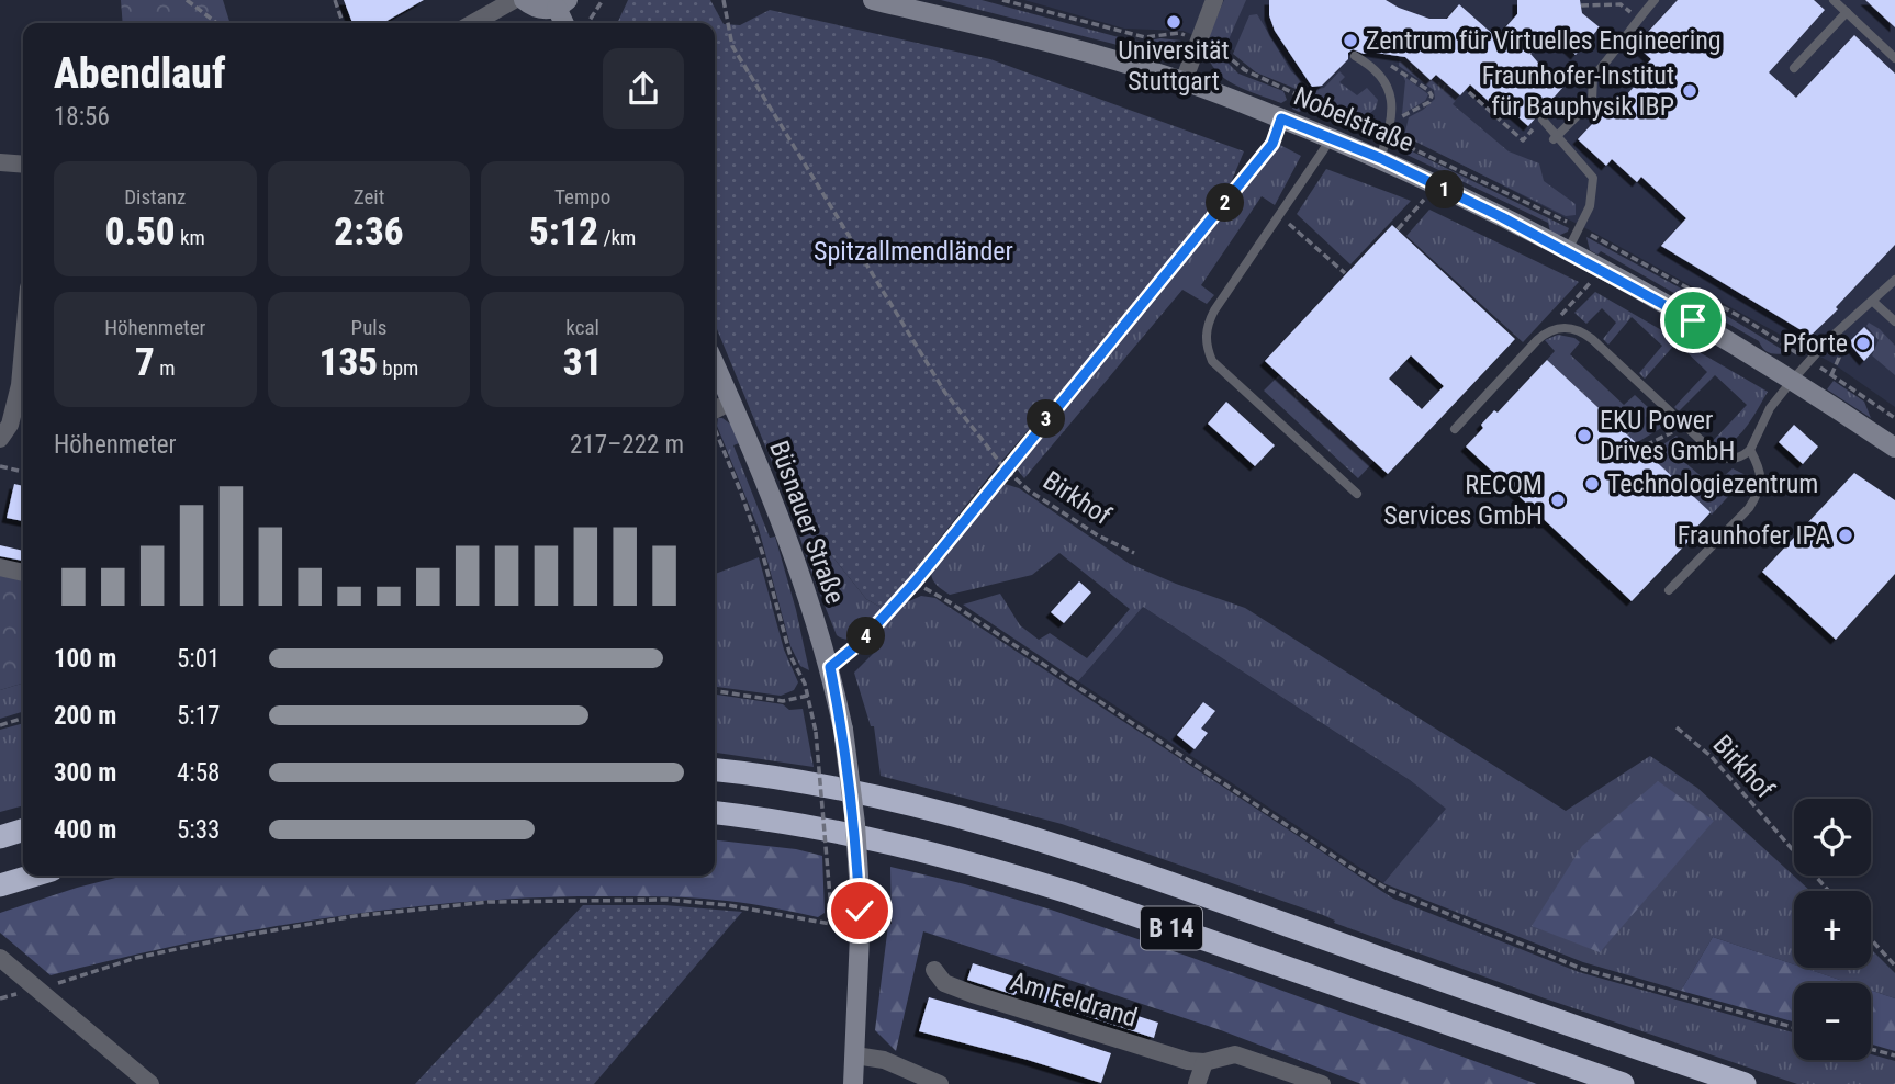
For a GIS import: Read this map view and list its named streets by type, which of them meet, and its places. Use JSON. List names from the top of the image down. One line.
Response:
{"streets":{"highway":["B 14"],"street":["Nobelstraße","Büsnauer Straße","Am Feldrand"],"path":["Birkhof"]},"parks":["Spitzallmendländer"],"places":["Universität Stuttgart","Zentrum für Virtuelles Engineering","Fraunhofer-Institut für Bauphysik IBP","Pforte","EKU Power Drives GmbH","Technologiezentrum","RECOM Services GmbH","Fraunhofer IPA"],"page":{"heading":["Abendlauf","18:56"],"stats":[["Distanz","0.50 km"],["Zeit","2:36"],["Tempo","5:12 /km"],["Höhenmeter","7 m"],["Puls","135 bpm"],["kcal","31"]],"pins":["1","2","3","4"],"chart":["Höhenmeter","217–222 m"],"list":[{"name":"100 m","note":"5:01"},{"name":"200 m","note":"5:17"},{"name":"300 m","note":"4:58"},{"name":"400 m","note":"5:33"}],"map_buttons":["+","−"]}}
